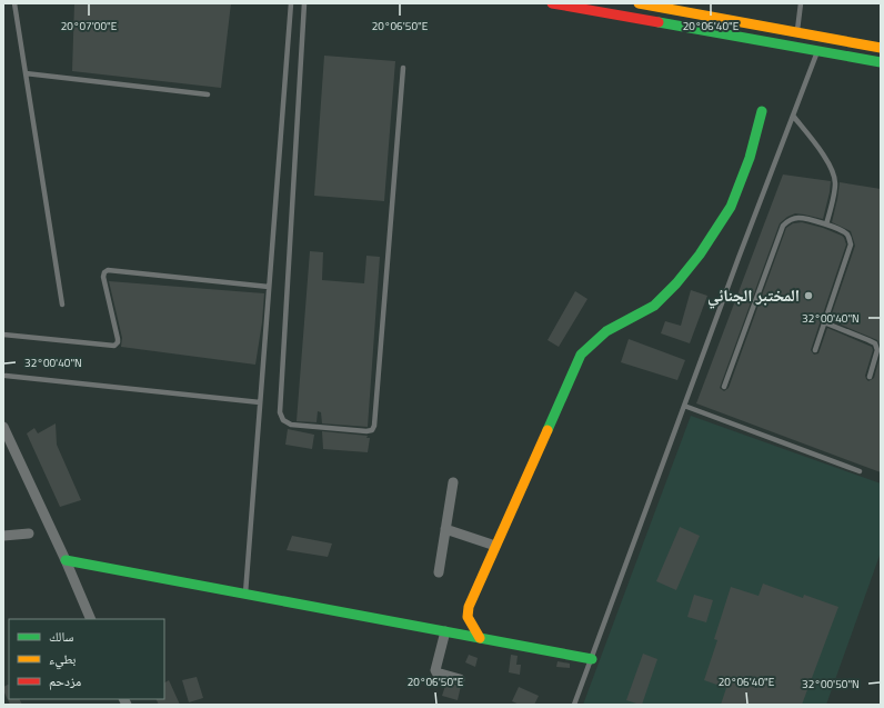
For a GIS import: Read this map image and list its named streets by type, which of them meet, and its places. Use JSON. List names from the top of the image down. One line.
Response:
{"places":["المختبر الجنائي"],"legend":["سالك","بطيء","مزدحم"],"coordinates":["20°07'00\"E","20°06'50\"E","20°06'40\"E","32°00'40\"N","32°00'50\"N"]}
